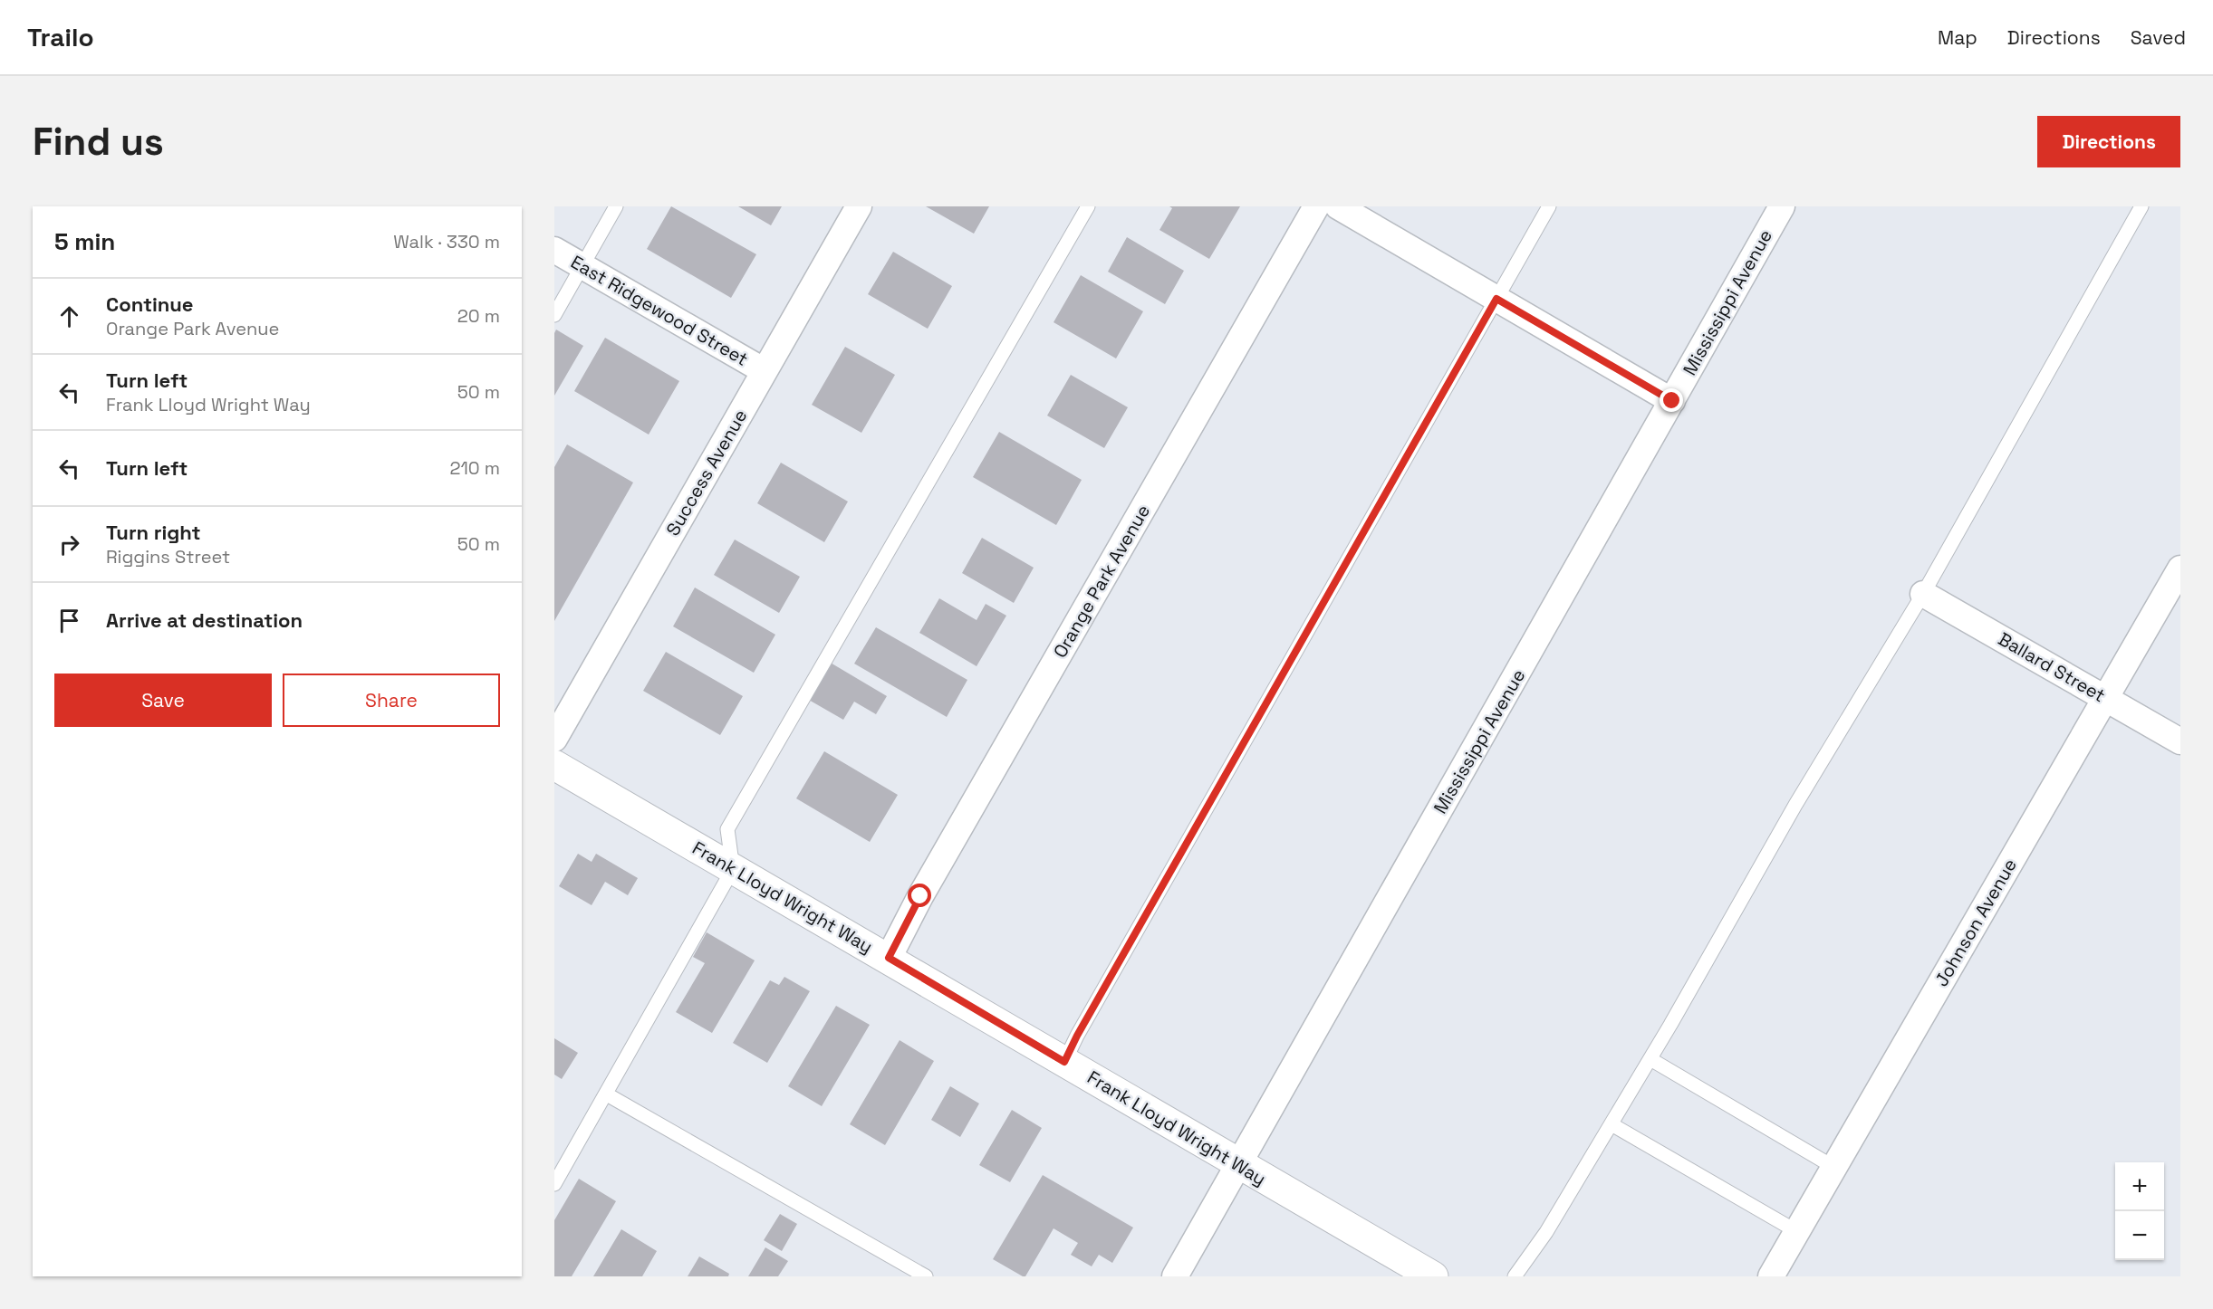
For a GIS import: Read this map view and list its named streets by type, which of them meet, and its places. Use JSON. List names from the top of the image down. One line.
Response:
{"streets":{"street":["Mississippi Avenue","East Ridgewood Street","Success Avenue","Orange Park Avenue","Ballard Street","Frank Lloyd Wright Way","Johnson Avenue"]},"crossings":[["Mississippi Avenue","Frank Lloyd Wright Way"],["East Ridgewood Street","Success Avenue"],["Orange Park Avenue","Frank Lloyd Wright Way"],["Ballard Street","Johnson Avenue"]],"page":{"header":"Trailo","nav":["Map","Directions","Saved"],"buttons":["Directions",["Save","Share"]],"title":"Find us","heading":["5 min","Walk · 330 m"],"list":[["Continue","Orange Park Avenue","20 m"],["Turn left","Frank Lloyd Wright Way","50 m"],["Turn left","210 m"],["Turn right","Riggins Street","50 m"],"Arrive at destination"],"map_buttons":["+","−"]}}
